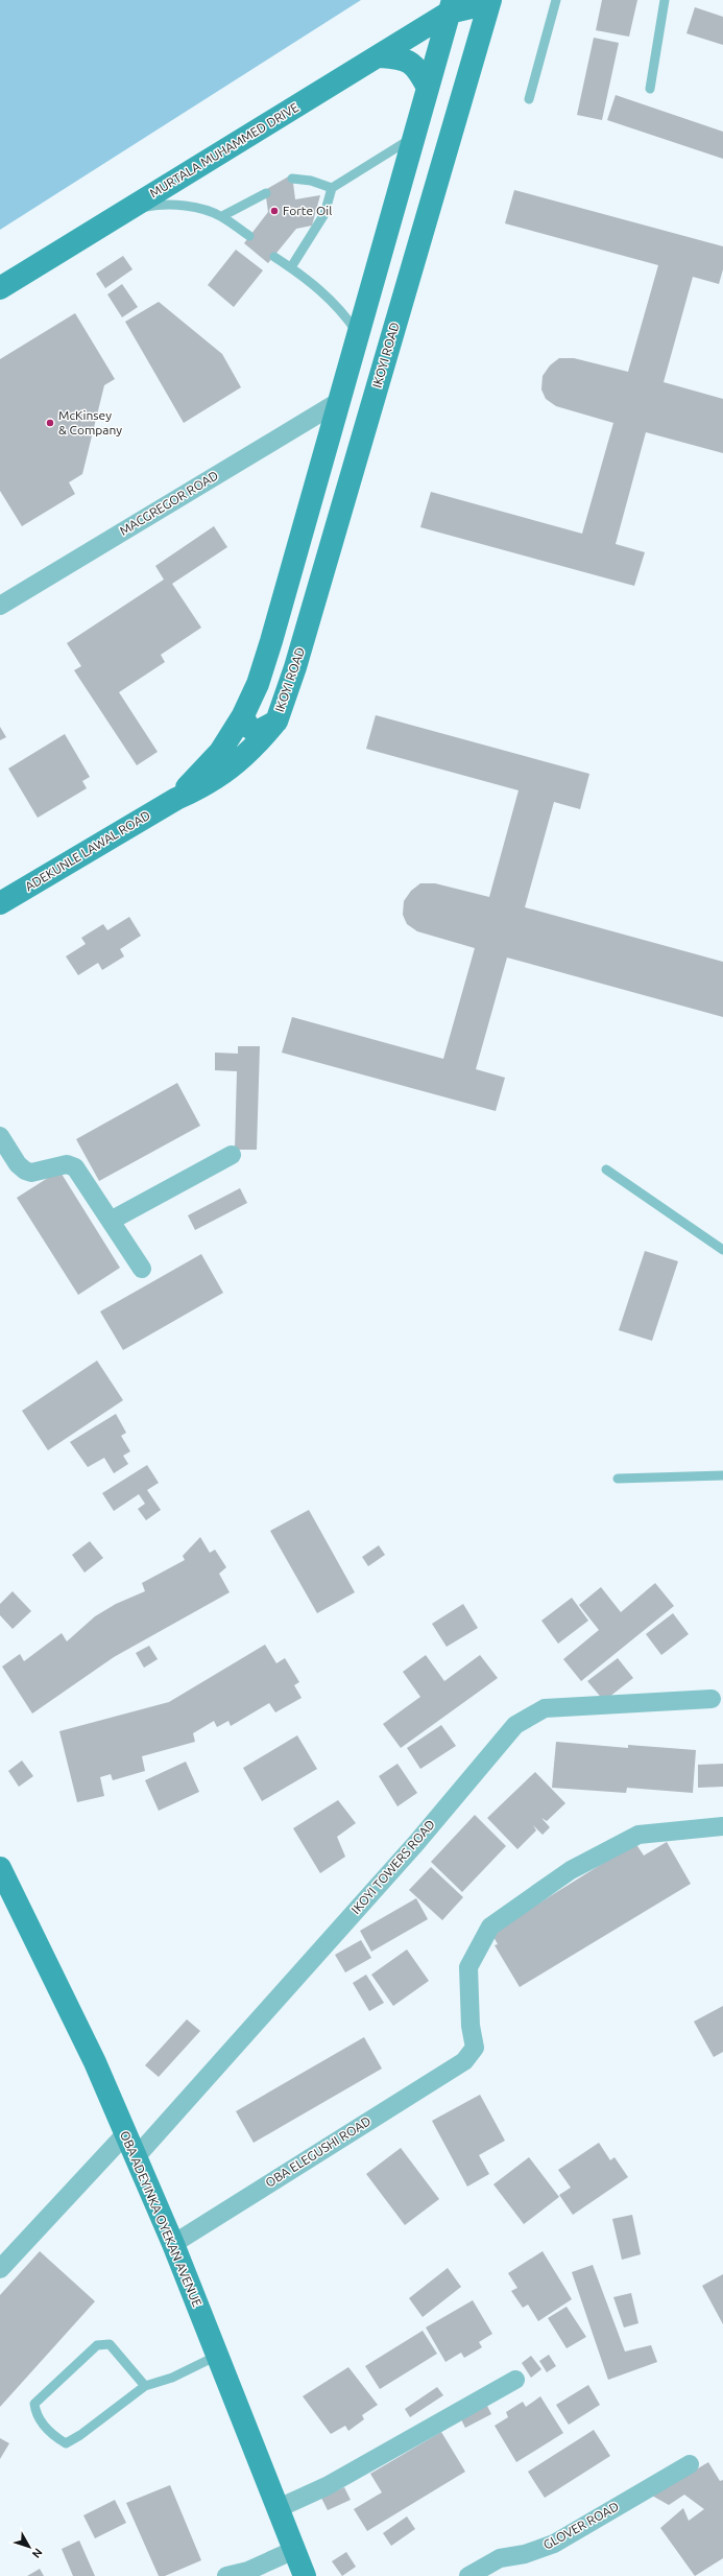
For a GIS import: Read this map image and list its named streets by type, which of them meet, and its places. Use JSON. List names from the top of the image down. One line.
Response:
{"streets":{"main road":["MURTALA MUHAMMED DRIVE","IKOYI ROAD","ADEKUNLE LAWAL ROAD","OBA ADEYINKA OYEKAN AVENUE"],"street":["MACGREGOR ROAD","IKOYI TOWERS ROAD","OBA ELEGUSHI ROAD","GLOVER ROAD"]},"crossings":[["MURTALA MUHAMMED DRIVE","IKOYI ROAD"],["IKOYI TOWERS ROAD","OBA ADEYINKA OYEKAN AVENUE"],["OBA ELEGUSHI ROAD","OBA ADEYINKA OYEKAN AVENUE"]],"places":["Forte Oil","McKinsey & Company"],"north":"bottom right"}
